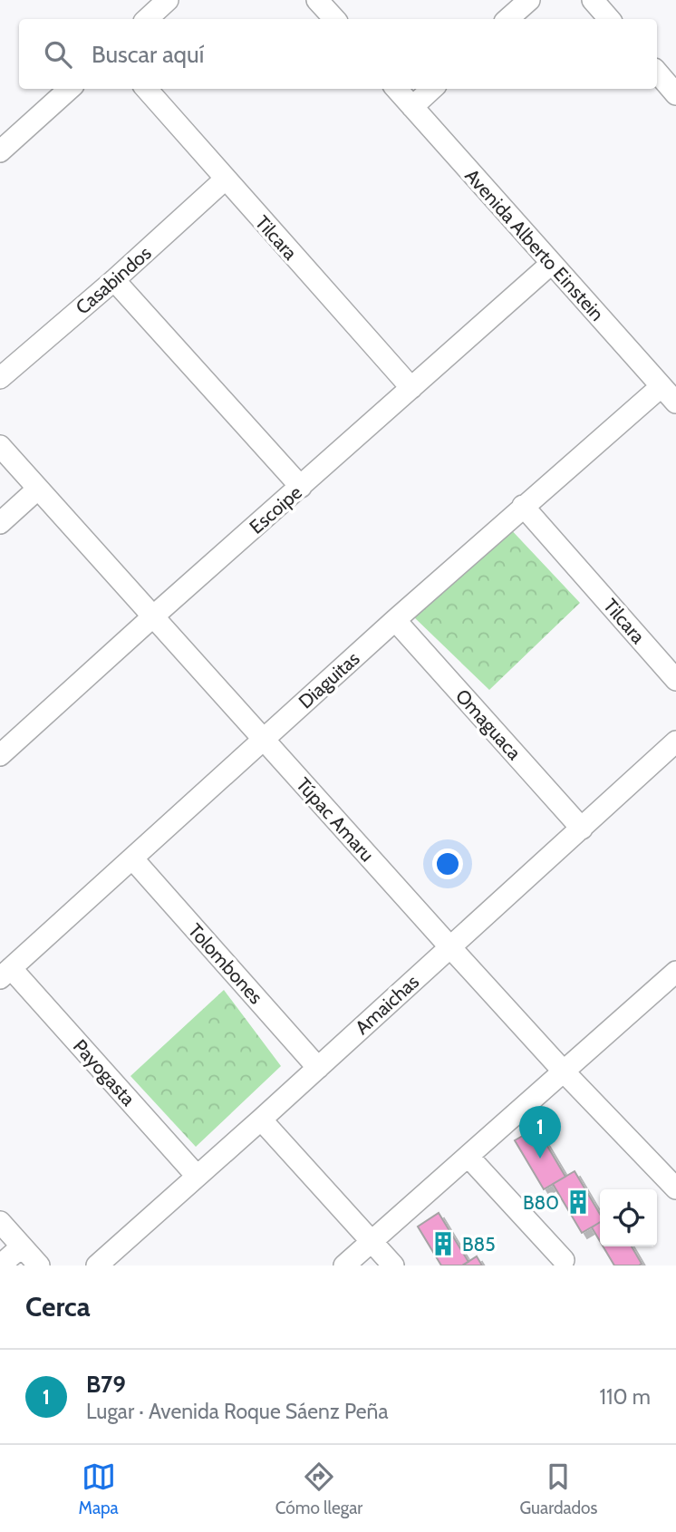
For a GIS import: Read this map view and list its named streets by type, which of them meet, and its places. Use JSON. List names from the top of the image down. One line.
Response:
{"streets":{"street":["Tilcara","Avenida Alberto Einstein","Casabindos","Escoipe","Diaguitas","Omaguaca","Túpac Amaru","Tolombones","Amaichas","Payogasta"]},"crossings":[["Tilcara","Casabindos"],["Tilcara","Escoipe"],["Tilcara","Diaguitas"],["Avenida Alberto Einstein","Escoipe"],["Avenida Alberto Einstein","Diaguitas"],["Escoipe","Túpac Amaru"],["Diaguitas","Omaguaca"],["Diaguitas","Túpac Amaru"],["Diaguitas","Tolombones"],["Diaguitas","Payogasta"],["Omaguaca","Amaichas"],["Túpac Amaru","Amaichas"],["Tolombones","Amaichas"],["Amaichas","Payogasta"]],"places":{"building":["B80","B85"]},"page":{"search":"Buscar aquí","pins":"1","heading":"Cerca","list":[{"mark":"1","name":"B79","note":"Lugar · Avenida Roque Sáenz Peña","value":"110 m"}],"nav":["Mapa","Cómo llegar","Guardados"]}}
